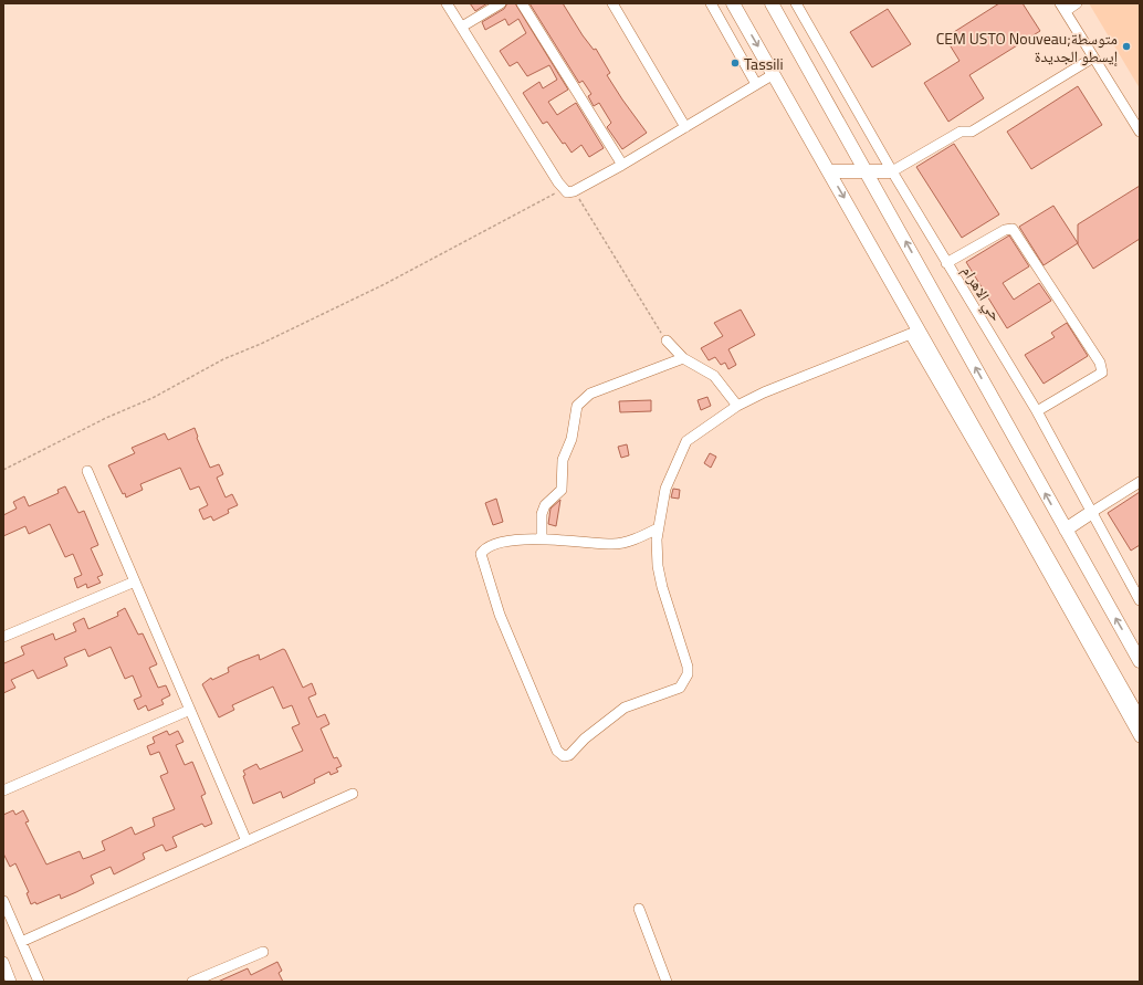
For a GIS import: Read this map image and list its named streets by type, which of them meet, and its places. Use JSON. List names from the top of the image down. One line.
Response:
{"streets":{"street":["حي الاهرام"]},"places":["CEM USTO Nouveau;متوسطة إيسطو الجديدة","Tassili"]}
